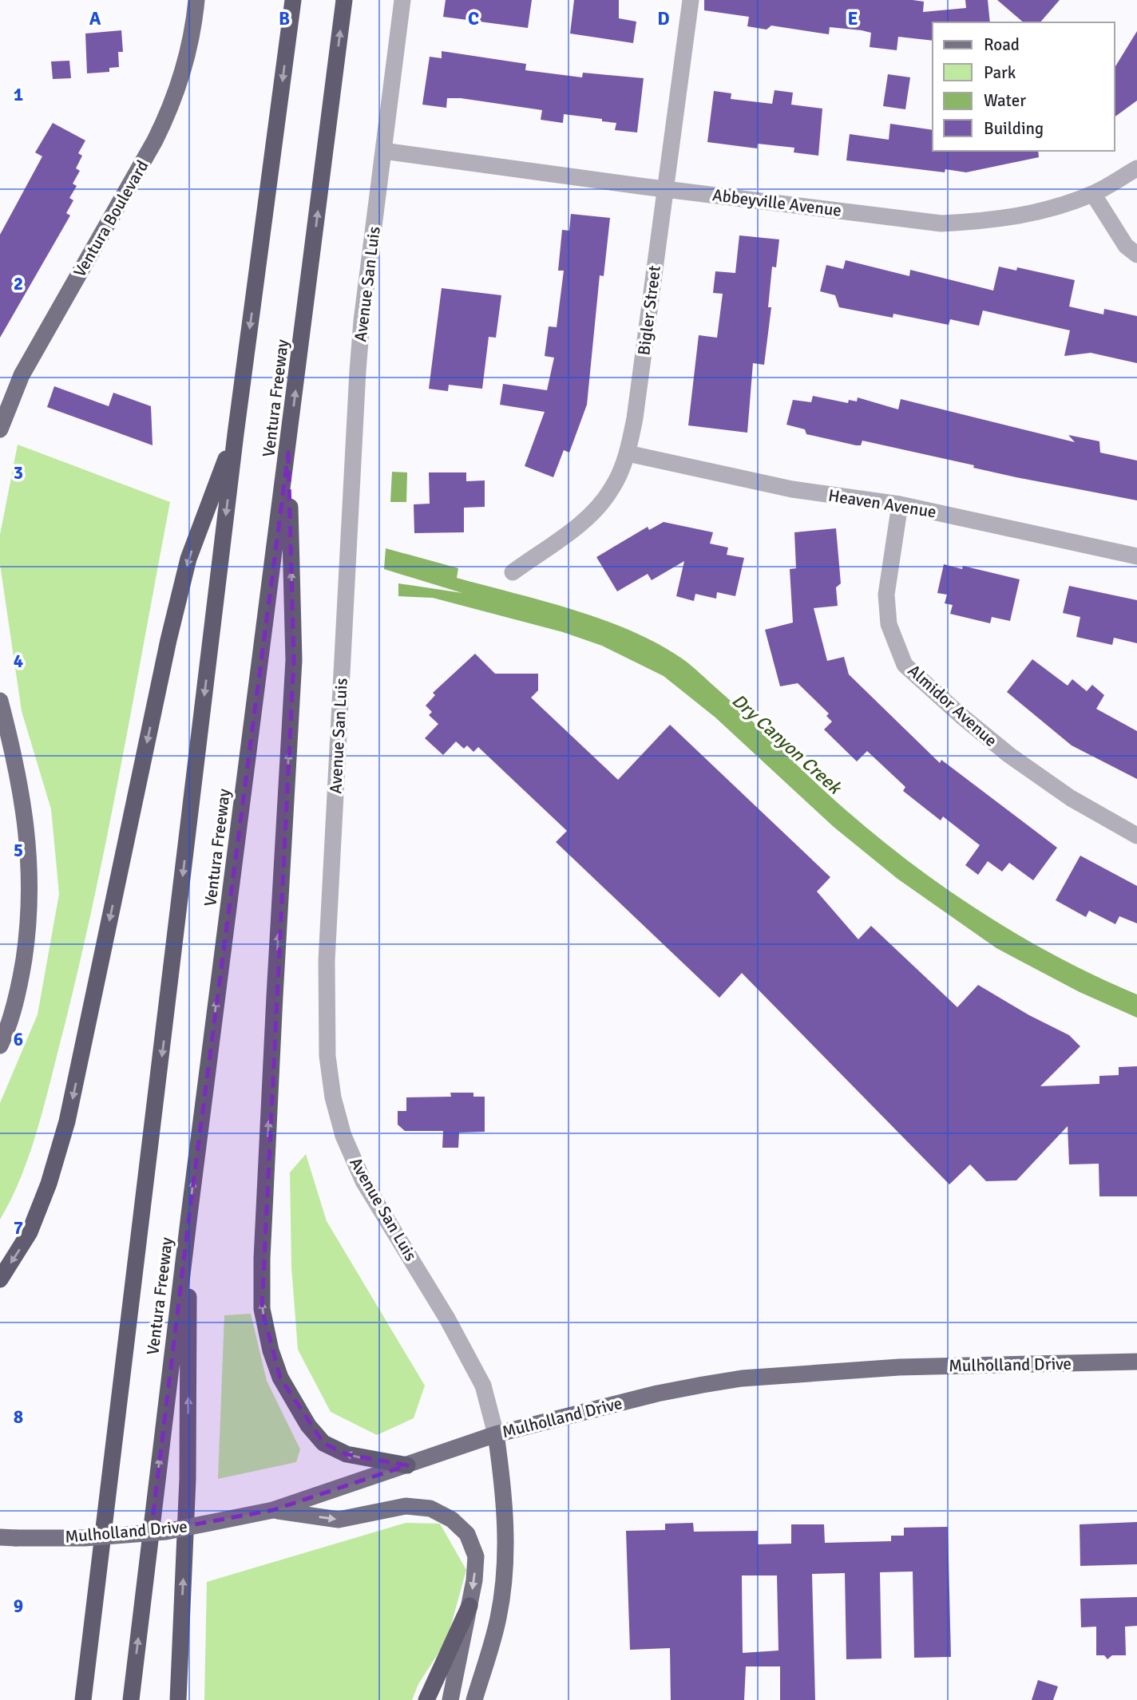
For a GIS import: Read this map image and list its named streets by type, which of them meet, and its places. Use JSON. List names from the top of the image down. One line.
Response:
{"streets":{"highway":["Ventura Freeway"],"main road":["Ventura Boulevard","Mulholland Drive"],"street":["Abbeyville Avenue","Avenue San Luis","Bigler Street","Heaven Avenue","Almidor Avenue"]},"crossings":[["Abbeyville Avenue","Avenue San Luis"],["Abbeyville Avenue","Bigler Street"],["Avenue San Luis","Mulholland Drive"],["Bigler Street","Heaven Avenue"],["Heaven Avenue","Almidor Avenue"]],"water":["Dry Canyon Creek"],"legend":["Road","Park","Water","Building"],"grid":{"columns":["A","B","C","D","E"],"rows":["1","2","3","4","5","6","7","8","9"]}}
